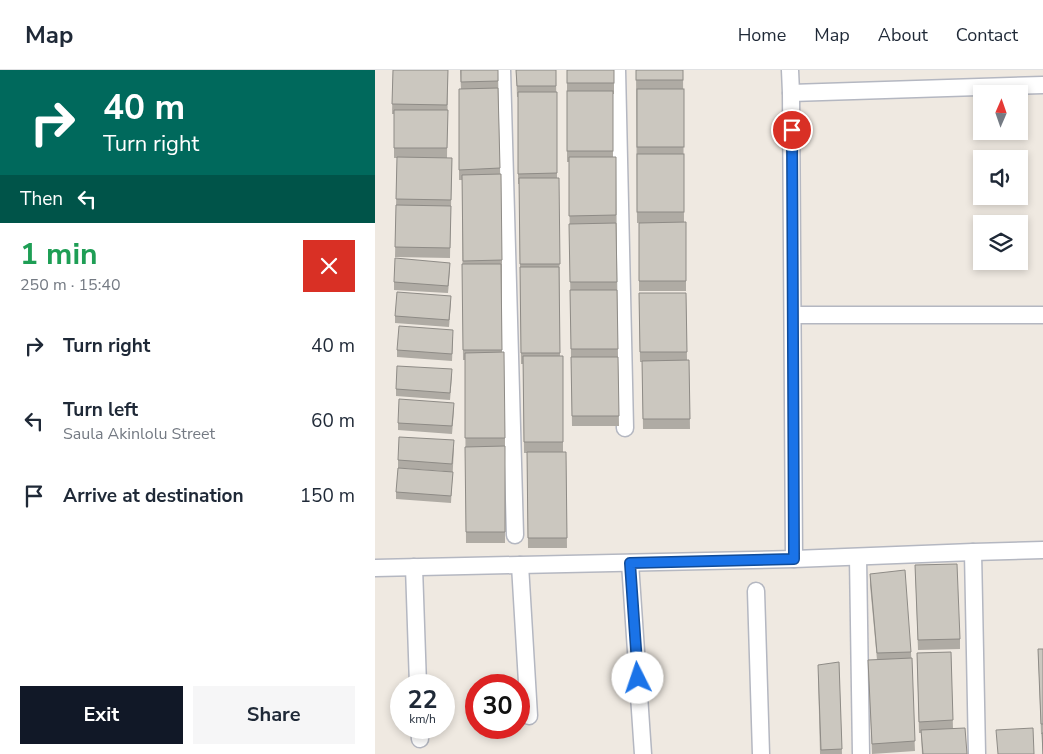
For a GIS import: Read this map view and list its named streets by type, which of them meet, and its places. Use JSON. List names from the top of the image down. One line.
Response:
{"north":"top","page":{"header":"Map","nav":["Home","Map","About","Contact"],"turn":["40 m","Turn right"],"then":"Then","heading":["1 min","250 m · 15:40"],"list":[{"name":"Turn right","value":"40 m"},{"name":"Turn left","note":"Saula Akinlolu Street","value":"60 m"},{"name":"Arrive at destination","value":"150 m"}],"speed":"22 km/h","limit":"30","buttons":["Exit","Share"]}}
